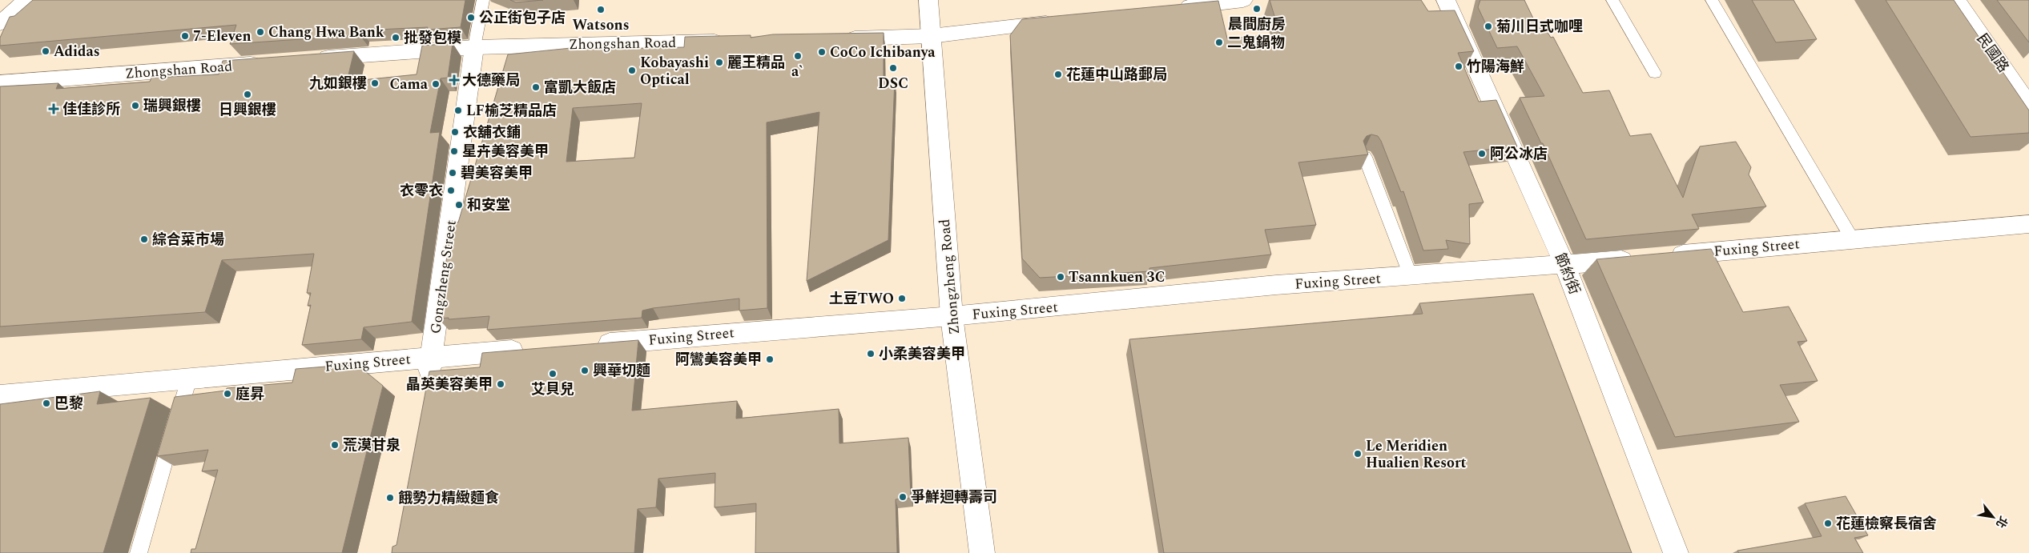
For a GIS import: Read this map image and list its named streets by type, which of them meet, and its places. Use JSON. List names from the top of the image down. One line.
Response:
{"streets":{"street":["Zhongshan Road","民國路","Fuxing Street","節約街","Gongzheng Street","Zhongzheng Road"]},"crossings":[["Zhongshan Road","Gongzheng Street"],["Fuxing Street","節約街"],["Fuxing Street","Gongzheng Street"],["Fuxing Street","Zhongzheng Road"]],"places":{"other":["晨間廚房","Watsons","公正街包子店","菊川日式咖哩","Chang Hwa Bank","7-Eleven","批發包模","二鬼鍋物","Adidas","CoCo Ichibanya","aˋ","麗王精品","竹陽海鮮","DSC","Kobayashi Optical","花蓮中山路郵局","九如銀樓","Cama","富凱大飯店","日興銀樓","瑞興銀樓","LF榆芝精品店","衣舖衣鋪","星卉美容美甲","阿公冰店","碧美容美甲","衣零衣","和安堂","綜合菜市場","Tsannkuen 3C","土豆TWO","小柔美容美甲","阿鸞美容美甲","興華切麵","艾貝兒","晶英美容美甲","庭昇","巴黎","荒漠甘泉","Le Meridien Hualien Resort","爭鮮迴轉壽司","餓勢力精緻麵食","花蓮檢察長宿舍"],"health":["大德藥局","佳佳診所"]},"north":"bottom right"}
